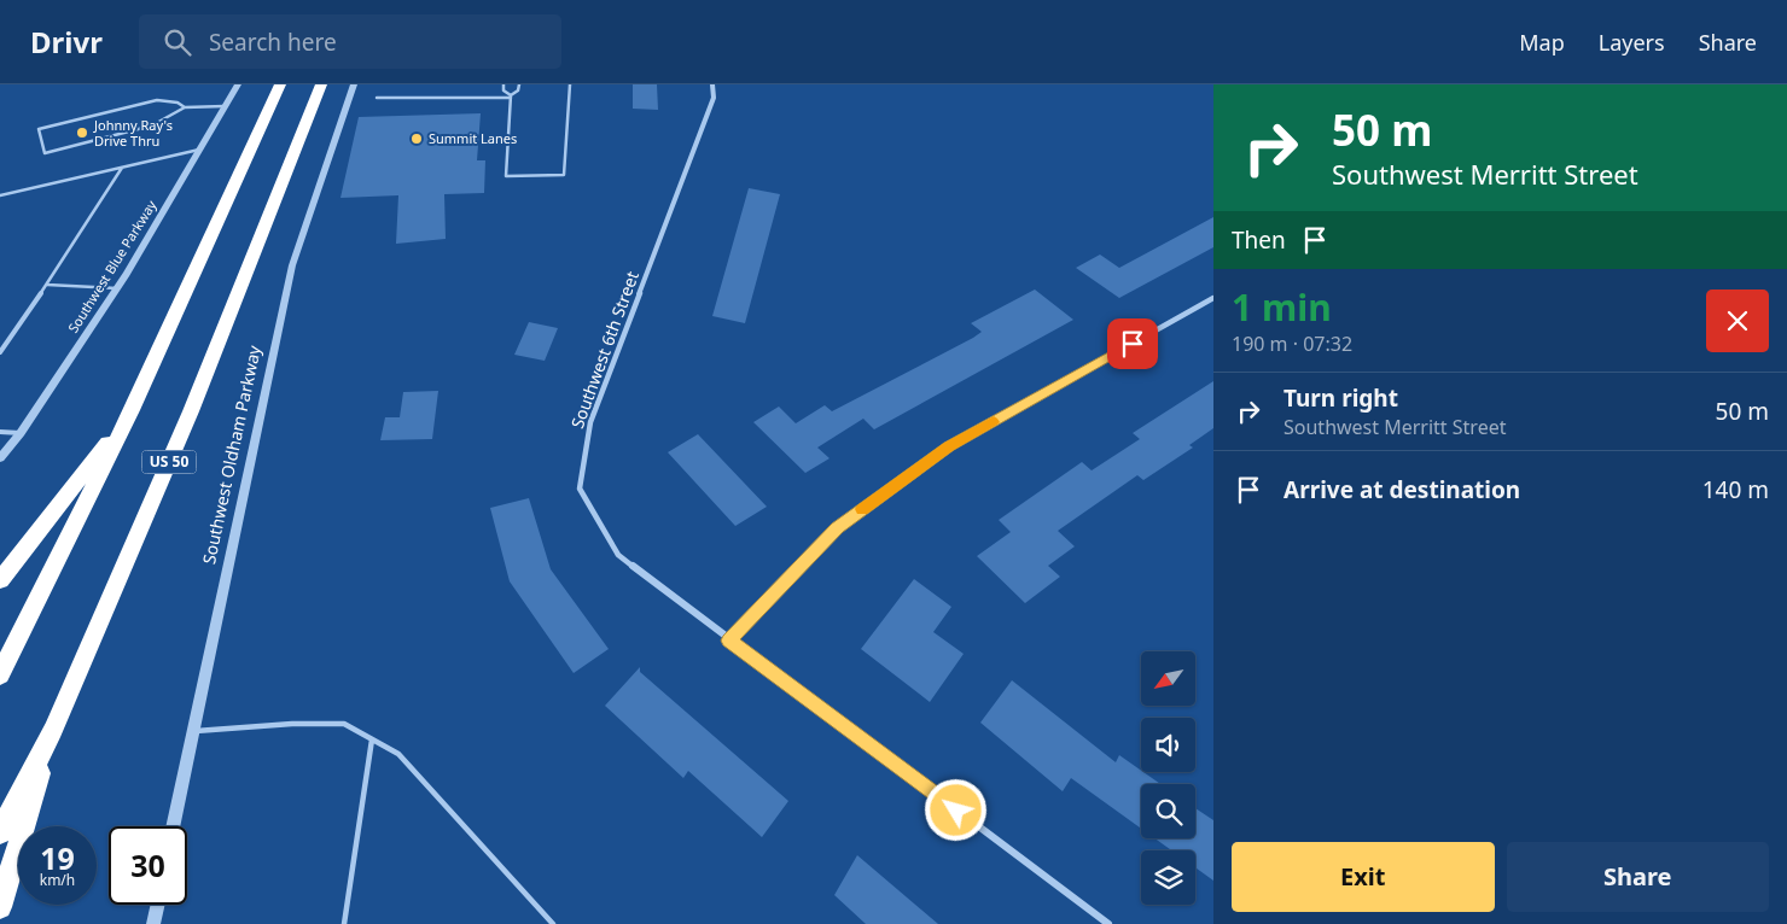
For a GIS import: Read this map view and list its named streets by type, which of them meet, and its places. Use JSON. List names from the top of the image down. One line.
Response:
{"streets":{"highway":["US 50"],"street":["Southwest Blue Parkway","Southwest 6th Street","Southwest Oldham Parkway"]},"places":["Johnny Ray's Drive Thru","Summit Lanes"],"north":"bottom left","page":{"header":"Drivr","search":"Search here","nav":["Map","Layers","Share"],"turn":["50 m","Southwest Merritt Street"],"then":"Then","heading":["1 min","190 m · 07:32"],"list":[{"name":"Turn right","note":"Southwest Merritt Street","value":"50 m"},{"name":"Arrive at destination","value":"140 m"}],"speed":"19 km/h","limit":"30","buttons":["Exit","Share"]}}
